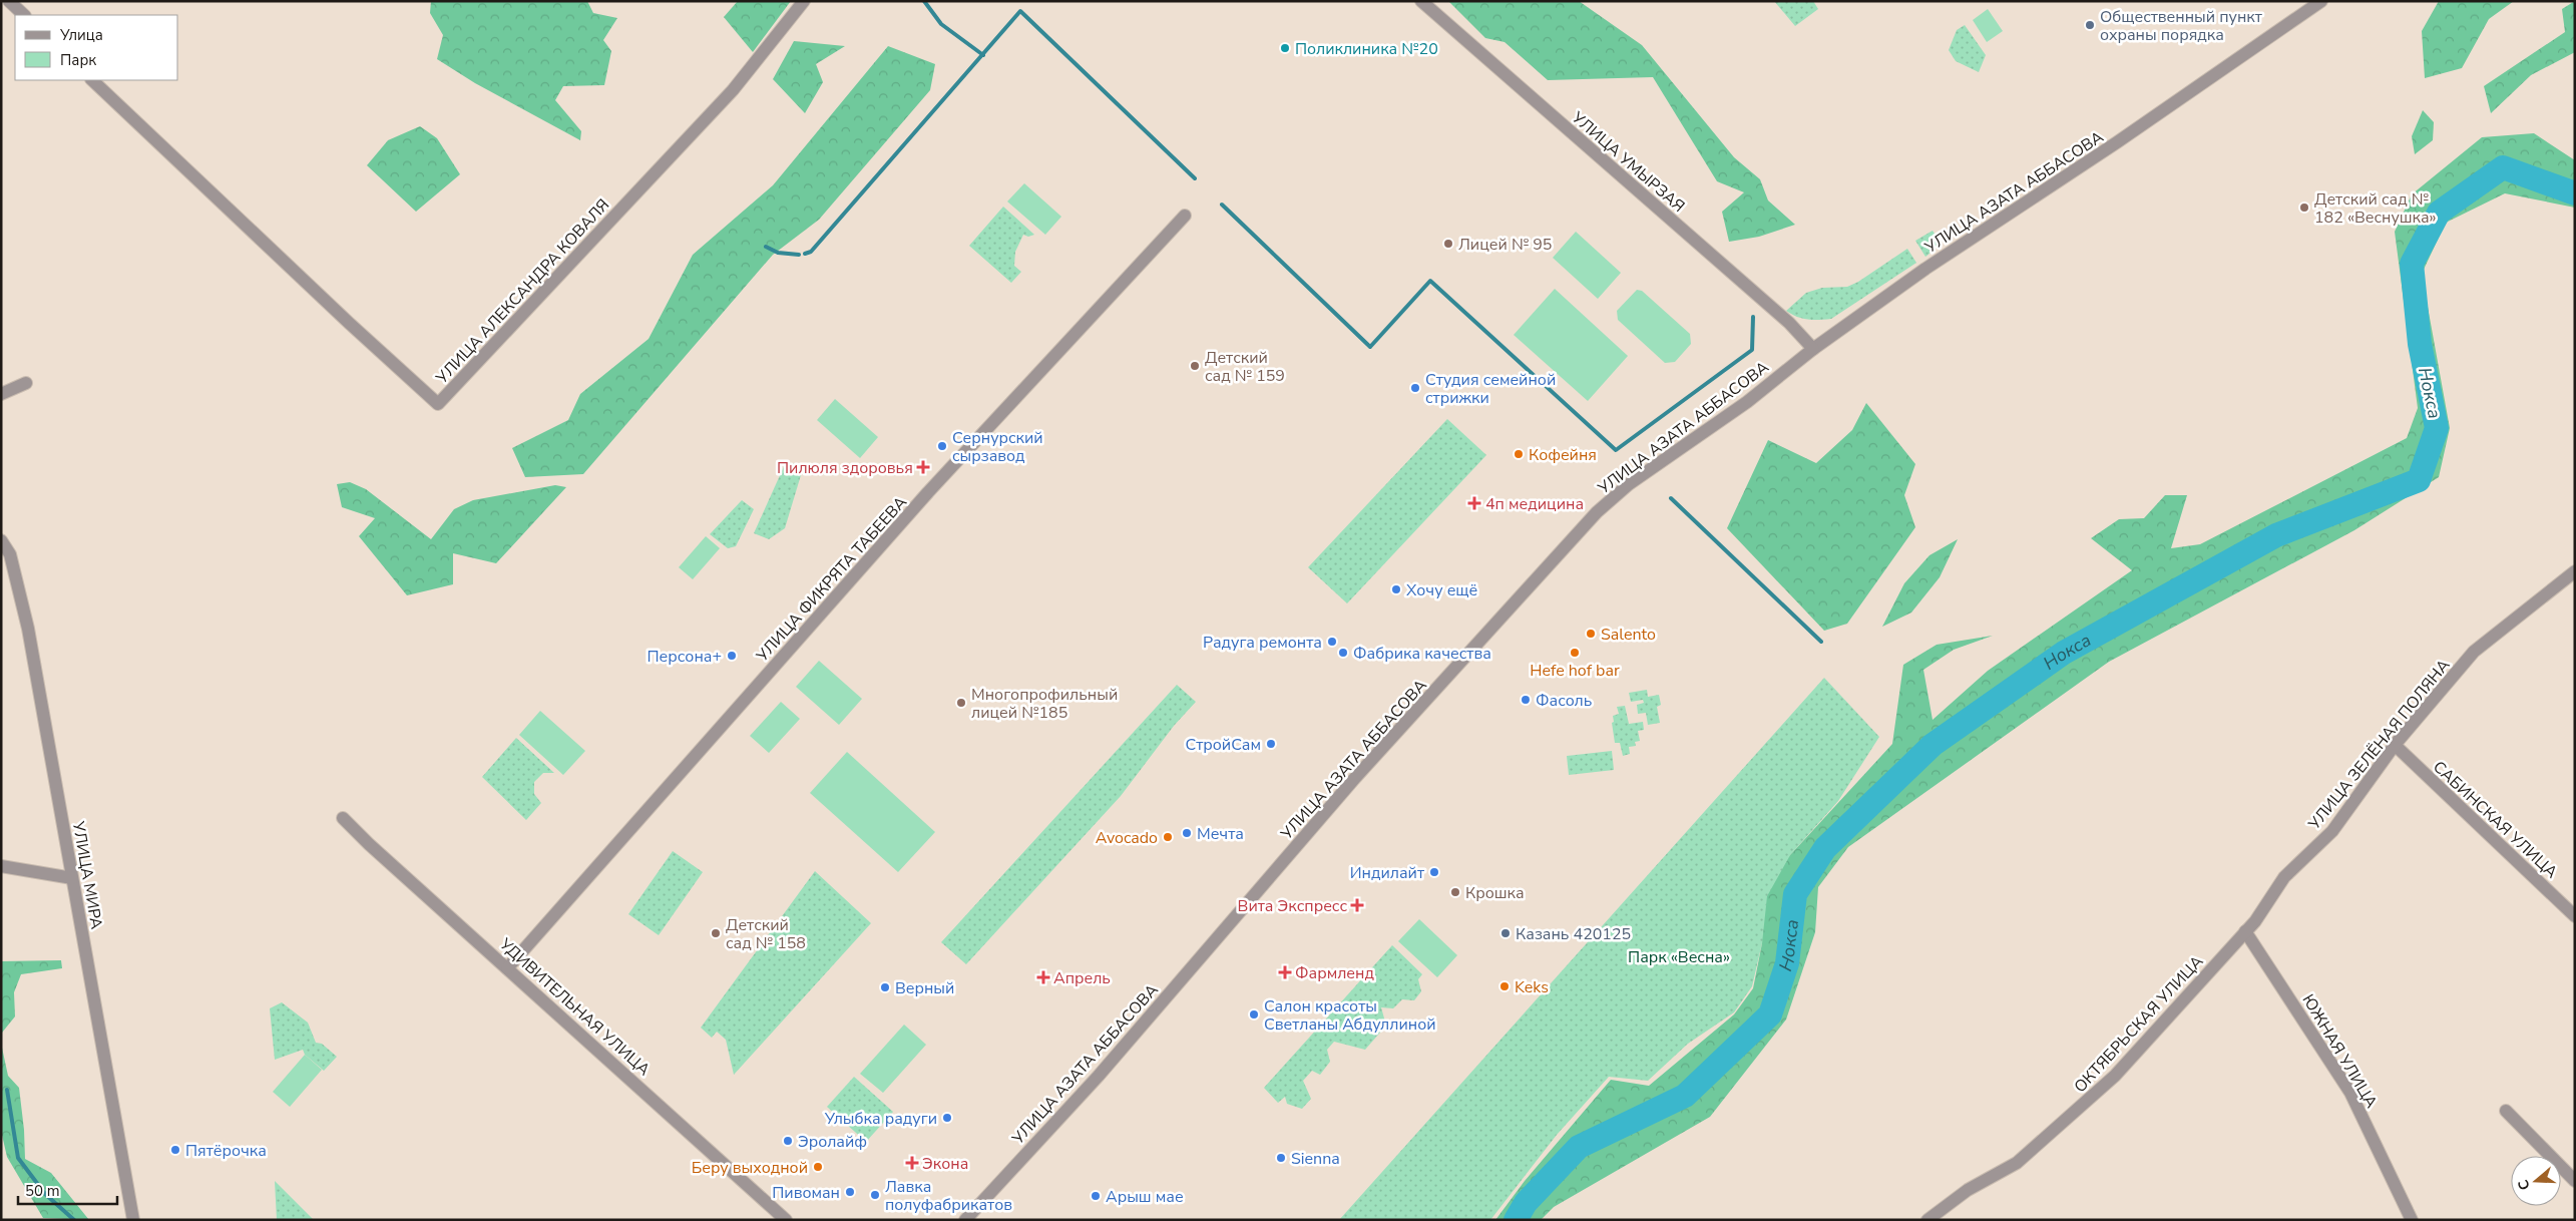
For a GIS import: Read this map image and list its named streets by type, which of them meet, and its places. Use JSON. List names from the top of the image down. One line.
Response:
{"streets":{"street":["УЛИЦА УМЫРЗАЯ","УЛИЦА АЗАТА АББАСОВА","УЛИЦА АЛЕКСАНДРА КОВАЛЯ","УЛИЦА ФИКРЯТА ТАБЕЕВА","УЛИЦА ЗЕЛЁНАЯ ПОЛЯНА","САБИНСКАЯ УЛИЦА","УЛИЦА МИРА","УДИВИТЕЛЬНАЯ УЛИЦА","ОКТЯБРЬСКАЯ УЛИЦА","ЮЖНАЯ УЛИЦА"]},"crossings":[["УЛИЦА УМЫРЗАЯ","УЛИЦА АЗАТА АББАСОВА"],["УЛИЦА ФИКРЯТА ТАБЕЕВА","УДИВИТЕЛЬНАЯ УЛИЦА"],["УЛИЦА ЗЕЛЁНАЯ ПОЛЯНА","САБИНСКАЯ УЛИЦА"],["УЛИЦА ЗЕЛЁНАЯ ПОЛЯНА","ОКТЯБРЬСКАЯ УЛИЦА"],["УЛИЦА ЗЕЛЁНАЯ ПОЛЯНА","ЮЖНАЯ УЛИЦА"],["ОКТЯБРЬСКАЯ УЛИЦА","ЮЖНАЯ УЛИЦА"]],"water":["Нокса"],"parks":["Парк «Весна»"],"places":{"other":["Общественный пункт охраны порядка","Поликлиника №20","Детский сад № 182 «Веснушка»","Лицей № 95","Детский сад № 159","Студия семейной стрижки","Сернурский сырзавод","Кофейня","Хочу ещё","Salento","Радуга ремонта","Фабрика качества","Hefe hof bar","Персона+","Фасоль","Многопрофильный лицей №185","СтройСам","Мечта","Avocado","Индилайт","Крошка","Детский сад № 158","Казань 420125","Keks","Верный","Салон красоты Светланы Абдуллиной","Улыбка радуги","Эролайф","Пятёрочка","Sienna","Беру выходной","Пивоман","Лавка полуфабрикатов","Арыш мае"],"health":["Пилюля здоровья","4п медицина","Вита Экспресс","Фармленд","Апрель","Экона"]},"legend":["Улица","Парк"],"scale_bar":"50 m","north":"left"}
